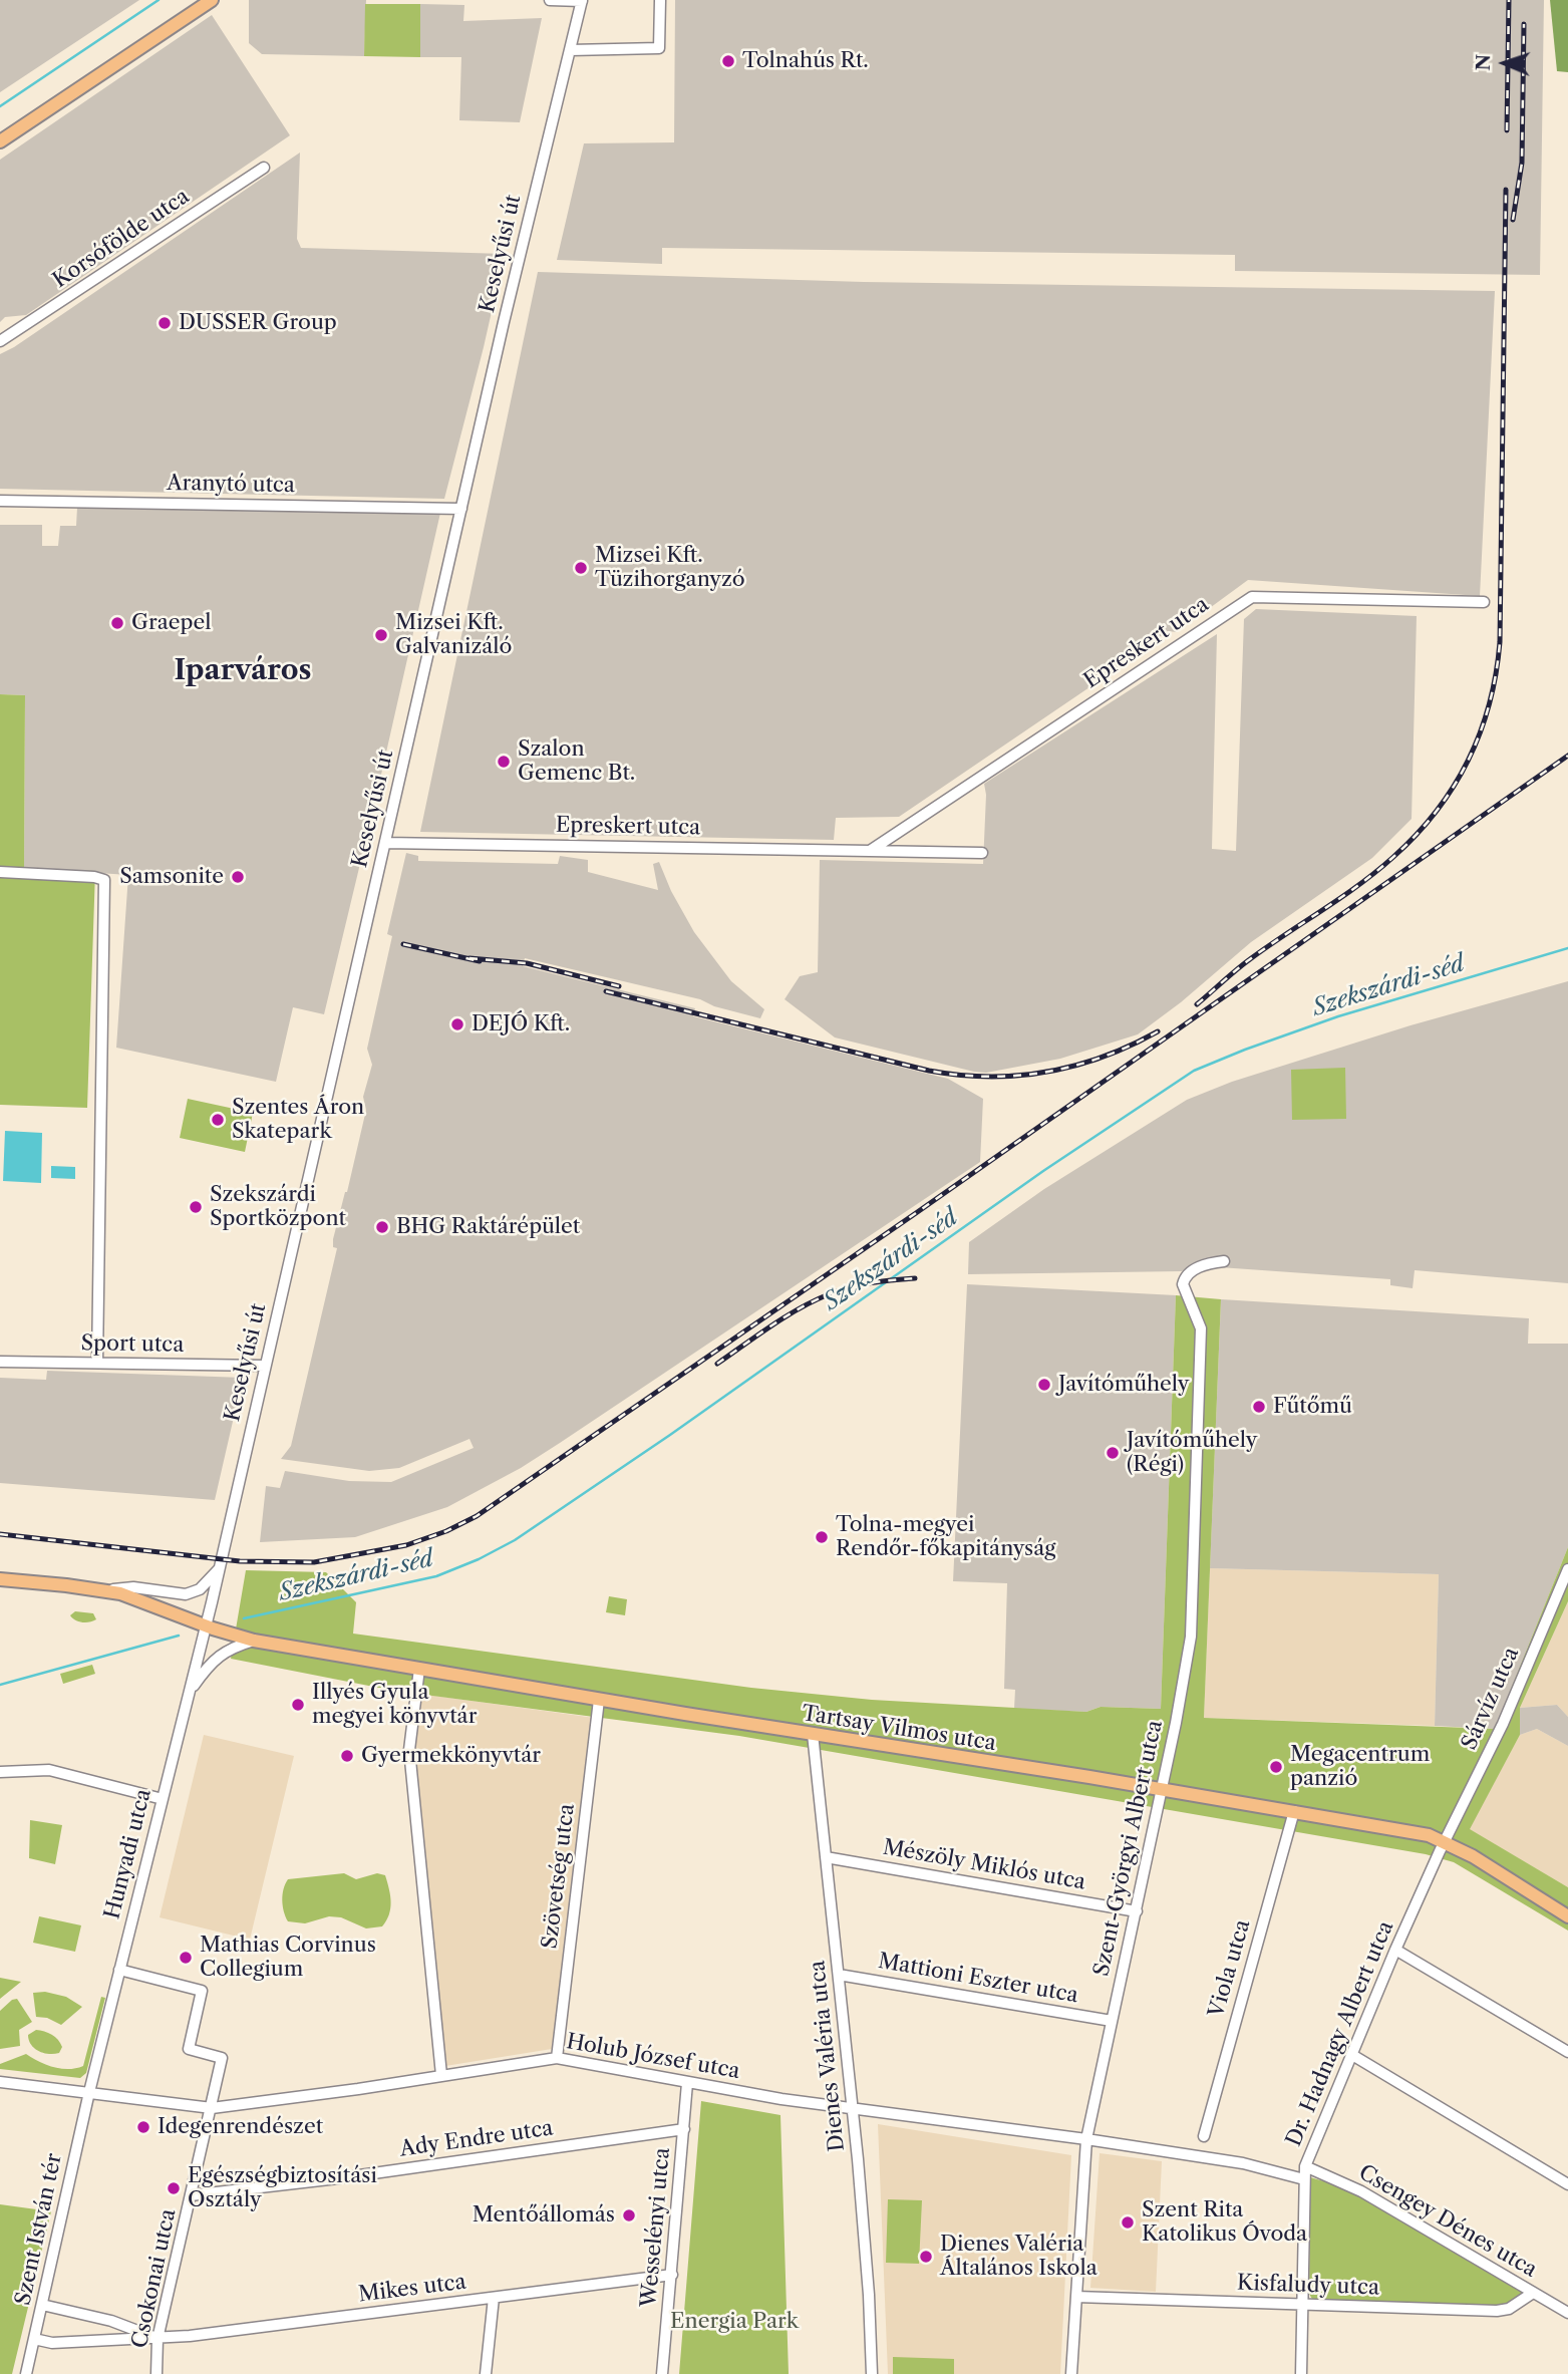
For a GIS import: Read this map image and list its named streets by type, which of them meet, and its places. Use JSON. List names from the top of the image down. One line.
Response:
{"streets":{"main road":["Tartsay Vilmos utca"],"street":["Korsófölde utca","Keselyűsi út","Aranytó utca","Epreskert utca","Sport utca","Sárvíz utca","Szent-Györgyi Albert utca","Hunyadi utca","Mészöly Miklós utca","Szövetség utca","Viola utca","Mattioni Eszter utca","Dr. Hadnagy Albert utca","Dienes Valéria utca","Holub József utca","Ady Endre utca","Csengey Dénes utca","Wesselényi utca","Szent István tér","Csokonai utca","Kisfaludy utca","Mikes utca"]},"crossings":[["Keselyűsi út","Aranytó utca"],["Keselyűsi út","Epreskert utca"],["Keselyűsi út","Sport utca"],["Keselyűsi út","Tartsay Vilmos utca"],["Keselyűsi út","Hunyadi utca"],["Sárvíz utca","Tartsay Vilmos utca"],["Sárvíz utca","Dr. Hadnagy Albert utca"],["Tartsay Vilmos utca","Szent-Györgyi Albert utca"],["Tartsay Vilmos utca","Hunyadi utca"],["Tartsay Vilmos utca","Szövetség utca"],["Tartsay Vilmos utca","Viola utca"],["Tartsay Vilmos utca","Dr. Hadnagy Albert utca"],["Tartsay Vilmos utca","Dienes Valéria utca"],["Szent-Györgyi Albert utca","Mészöly Miklós utca"],["Szent-Györgyi Albert utca","Mattioni Eszter utca"],["Szent-Györgyi Albert utca","Holub József utca"],["Szent-Györgyi Albert utca","Kisfaludy utca"],["Hunyadi utca","Holub József utca"],["Hunyadi utca","Szent István tér"],["Hunyadi utca","Csokonai utca"],["Mészöly Miklós utca","Dienes Valéria utca"],["Szövetség utca","Holub József utca"],["Mattioni Eszter utca","Dienes Valéria utca"],["Dr. Hadnagy Albert utca","Csengey Dénes utca"],["Dr. Hadnagy Albert utca","Kisfaludy utca"],["Dienes Valéria utca","Holub József utca"],["Holub József utca","Wesselényi utca"],["Holub József utca","Szent István tér"],["Holub József utca","Csokonai utca"],["Ady Endre utca","Wesselényi utca"],["Ady Endre utca","Csokonai utca"],["Csengey Dénes utca","Kisfaludy utca"],["Wesselényi utca","Mikes utca"],["Szent István tér","Mikes utca"],["Csokonai utca","Mikes utca"]],"districts":["Iparváros"],"water":["Szekszárdi-séd"],"parks":["Energia Park"],"places":["Tolnahús Rt.","DUSSER Group","Mizsei Kft. Tüzihorganyzó","Graepel","Mizsei Kft. Galvanizáló","Szalon Gemenc Bt.","Samsonite","DEJÓ Kft.","Szentes Áron Skatepark","Szekszárdi Sportközpont","BHG Raktárépület","Javítóműhely","Fűtőmű","Javítóműhely (Régi)","Tolna-megyei Rendőr-főkapitányság","Illyés Gyula megyei könyvtár","Gyermekkönyvtár","Megacentrum panzió","Mathias Corvinus Collegium","Idegenrendészet","Egészségbiztosítási Osztály","Mentőállomás","Szent Rita Katolikus Óvoda","Dienes Valéria Általános Iskola"],"north":"left"}
